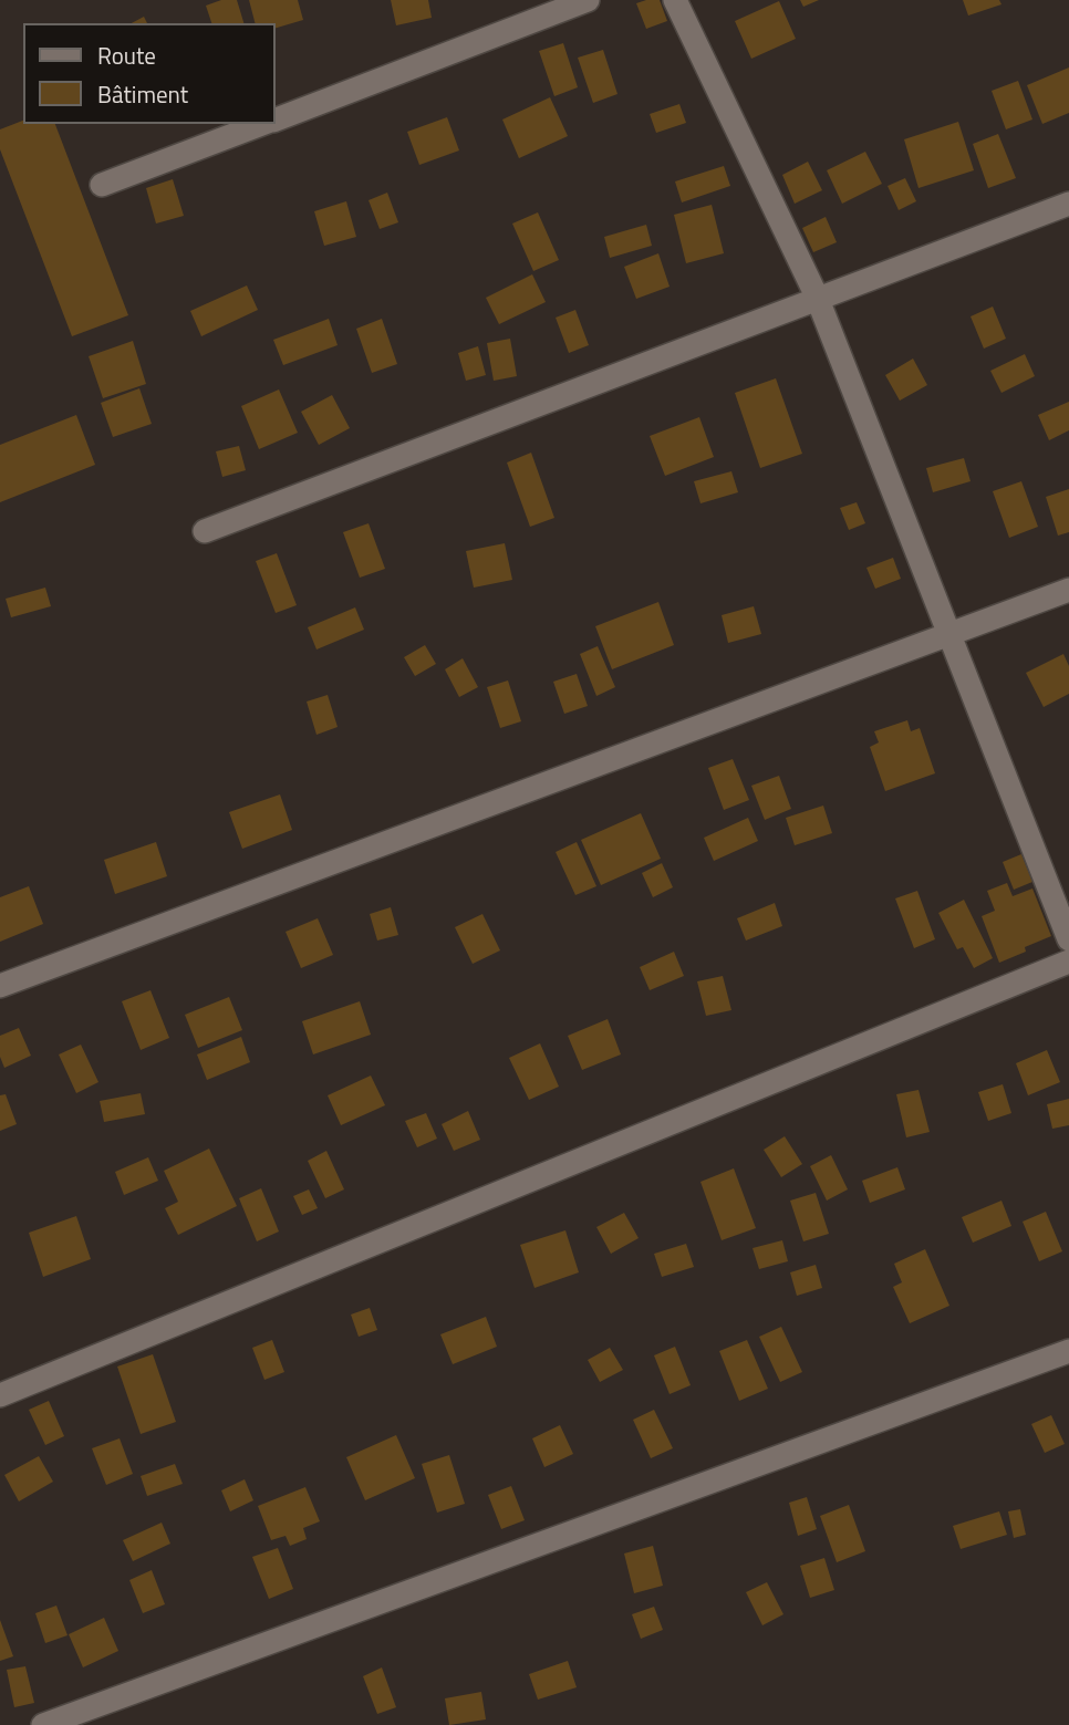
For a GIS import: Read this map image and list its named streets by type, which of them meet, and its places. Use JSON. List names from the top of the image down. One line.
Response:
{"legend":["Route","Bâtiment"]}
